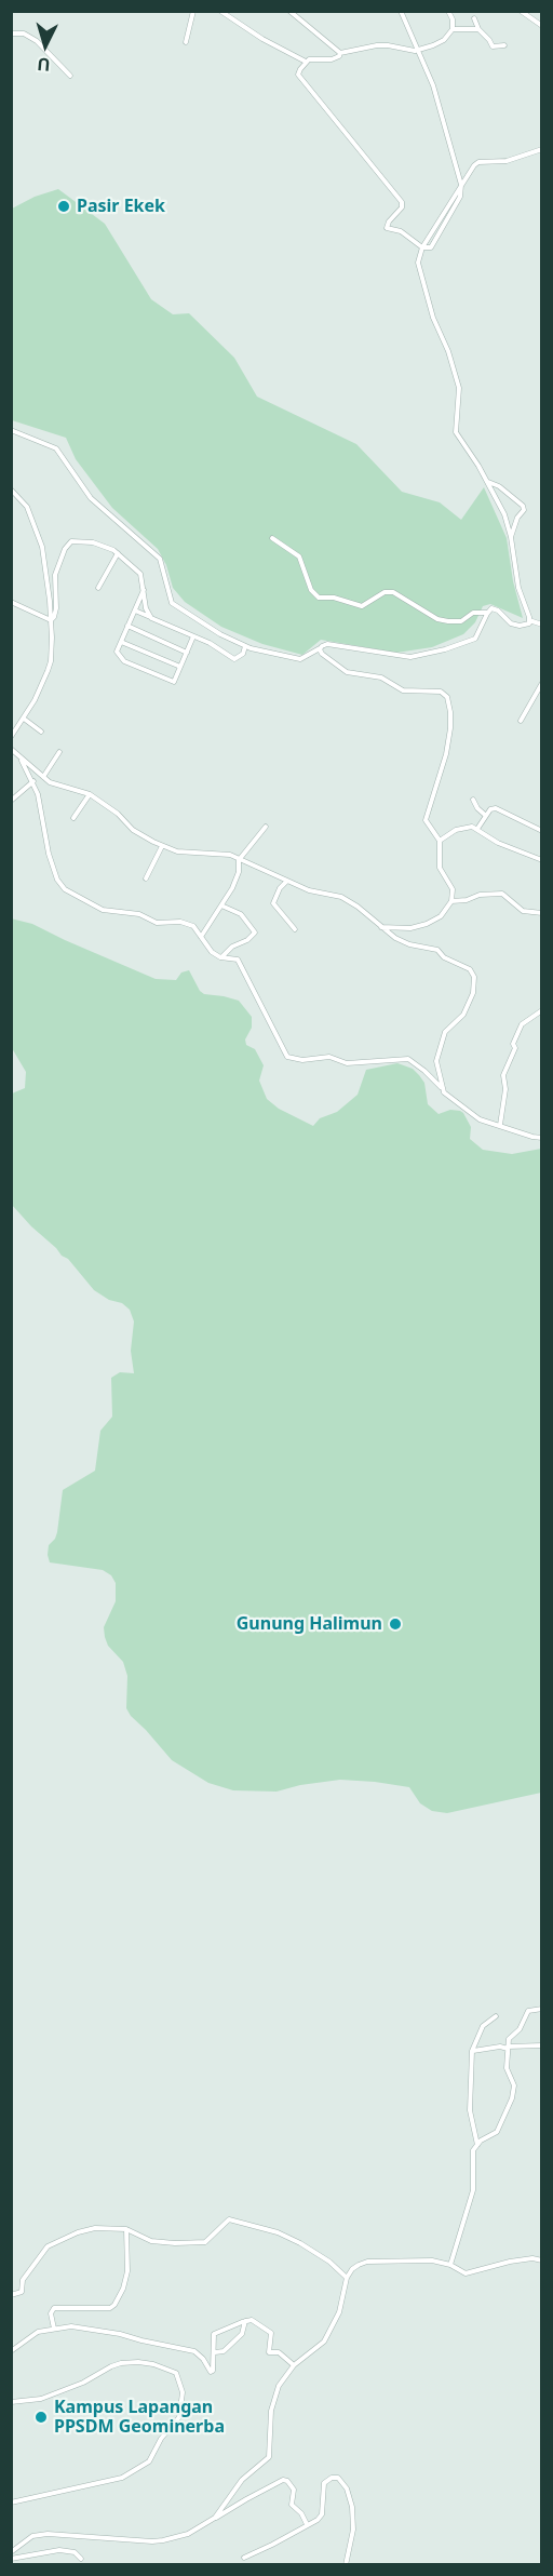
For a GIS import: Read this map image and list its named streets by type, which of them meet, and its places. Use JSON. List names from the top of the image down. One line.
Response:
{"places":["Pasir Ekek","Gunung Halimun","Kampus Lapangan PPSDM Geominerba"],"north":"bottom"}
